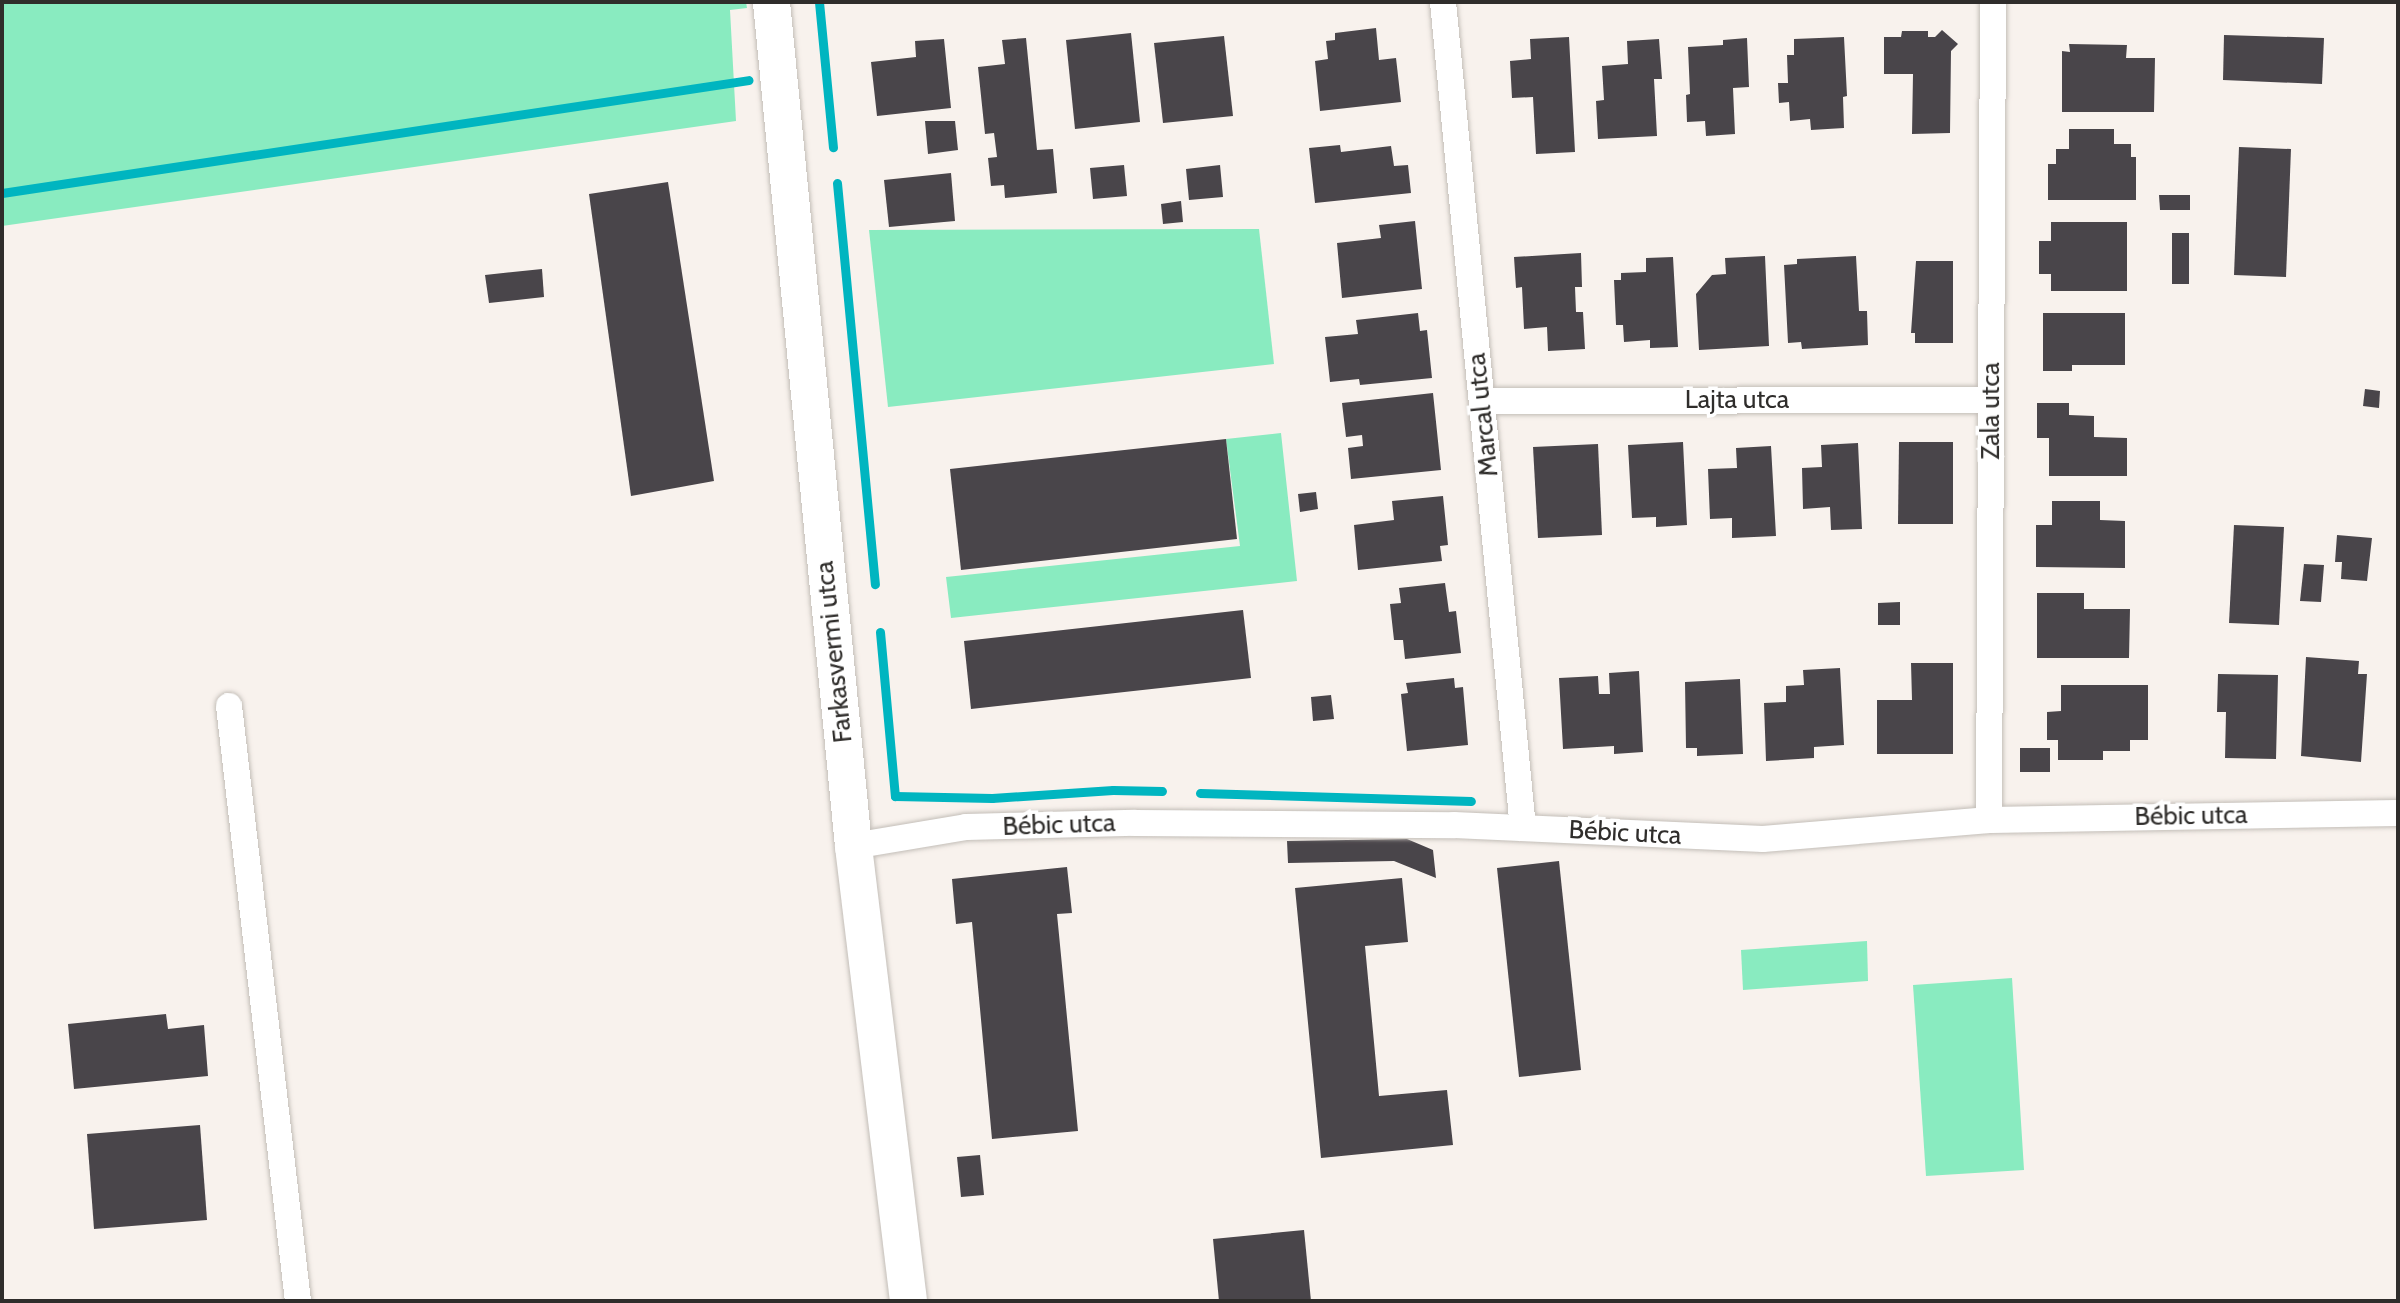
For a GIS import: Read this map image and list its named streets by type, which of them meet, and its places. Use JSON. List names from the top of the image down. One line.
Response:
{"streets":{"street":["Lajta utca","Zala utca","Marcal utca","Farkasvermi utca","Bébic utca"]},"crossings":[["Lajta utca","Zala utca"],["Lajta utca","Marcal utca"],["Zala utca","Bébic utca"],["Marcal utca","Bébic utca"],["Farkasvermi utca","Bébic utca"]]}
